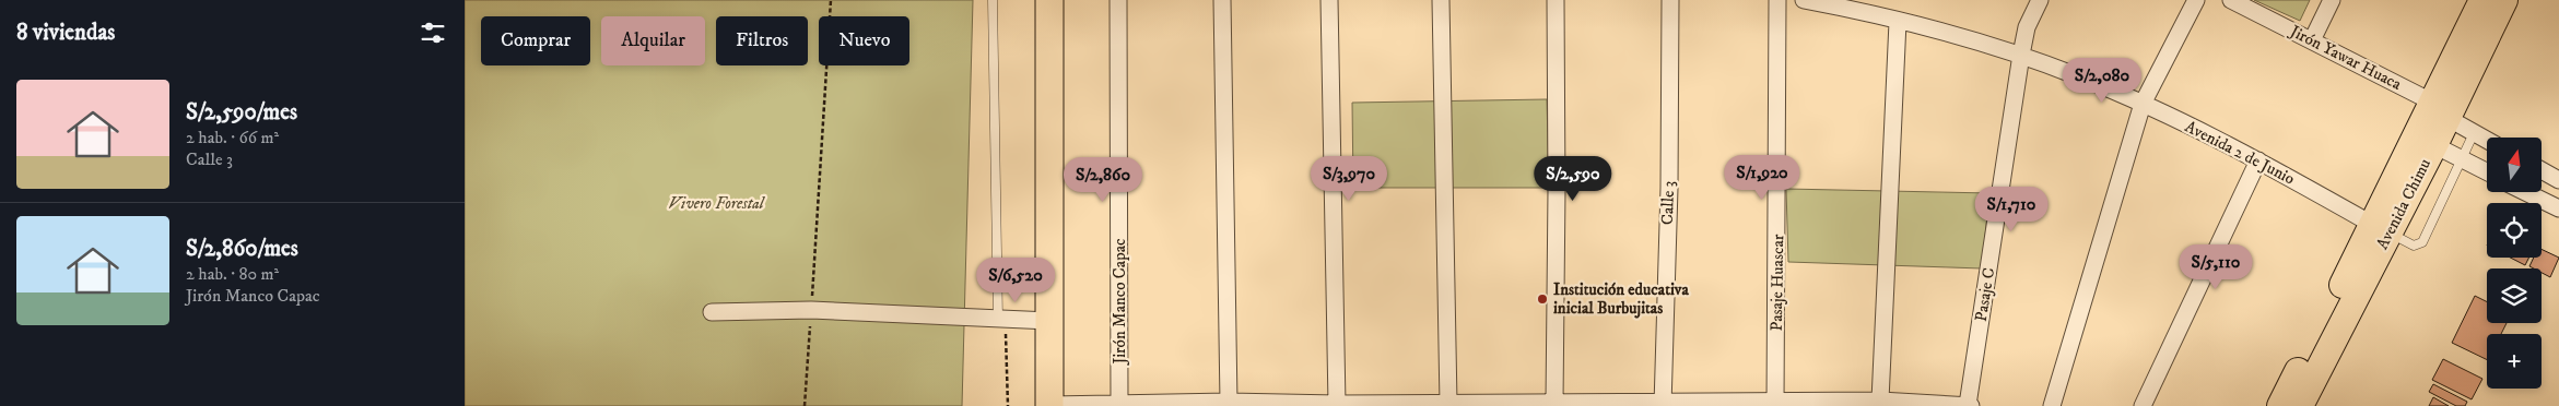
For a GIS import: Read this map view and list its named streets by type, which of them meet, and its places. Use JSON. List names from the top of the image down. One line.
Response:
{"streets":{"main road":["Avenida Chimu"],"street":["Jirón Yawar Huaca","Avenida 2 de Junio","Calle 3","Pasaje Huascar","Pasaje C","Jirón Manco Capac"]},"crossings":[["Jirón Yawar Huaca","Avenida Chimu"],["Avenida 2 de Junio","Avenida Chimu"],["Avenida 2 de Junio","Pasaje C"]],"parks":["Vivero Forestal"],"places":["Institución educativa inicial Burbujitas"],"north":"top","page":{"heading":"8 viviendas","chip":["Comprar","Alquilar","Filtros","Nuevo"],"price":["S/2,080","S/1,920","S/3,970","S/2,590","S/2,860","S/1,710","S/5,110","S/6,520"],"list":[{"name":"S/2,590/mes","note":"2 hab. · 66 m² · Calle 3"},{"name":"S/2,860/mes","note":"2 hab. · 80 m² · Jirón Manco Capac"}],"map_buttons":"+"}}
